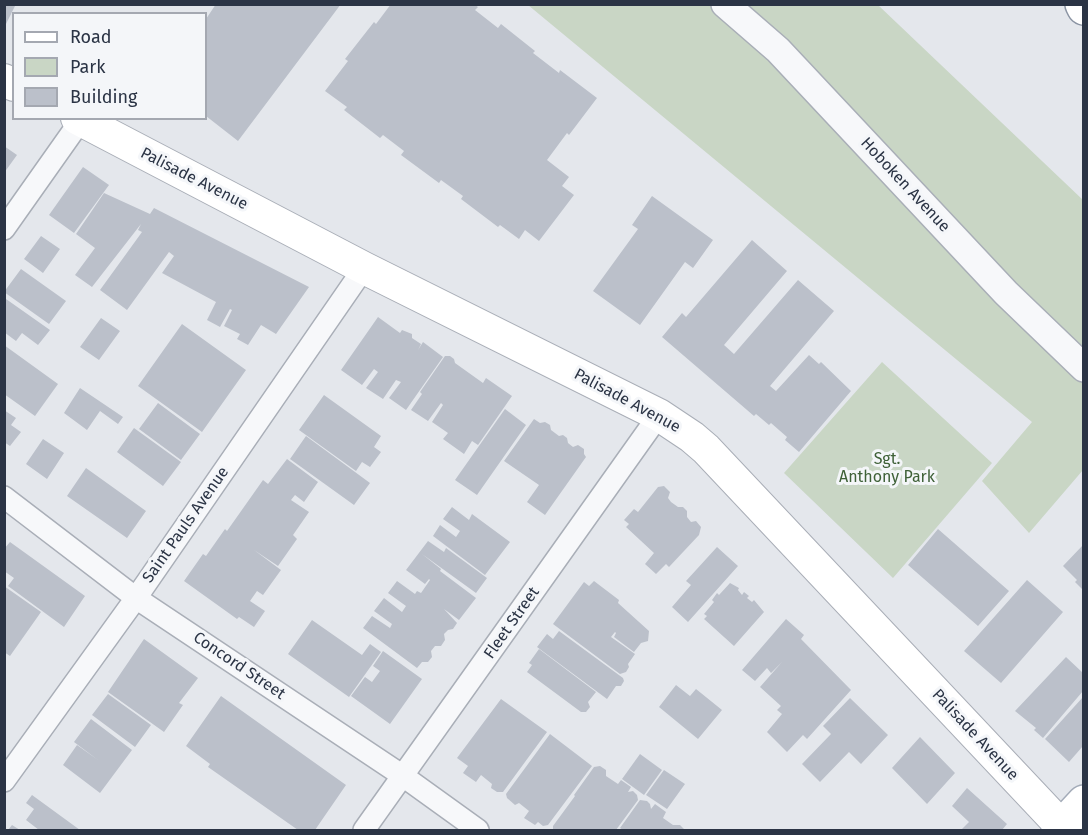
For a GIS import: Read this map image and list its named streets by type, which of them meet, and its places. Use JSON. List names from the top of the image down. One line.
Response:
{"streets":{"main road":["Palisade Avenue"],"street":["Hoboken Avenue","Saint Pauls Avenue","Fleet Street","Concord Street"]},"crossings":[["Palisade Avenue","Saint Pauls Avenue"],["Palisade Avenue","Fleet Street"],["Saint Pauls Avenue","Concord Street"],["Fleet Street","Concord Street"]],"parks":["Sgt. Anthony Park"],"legend":["Road","Park","Building"]}
